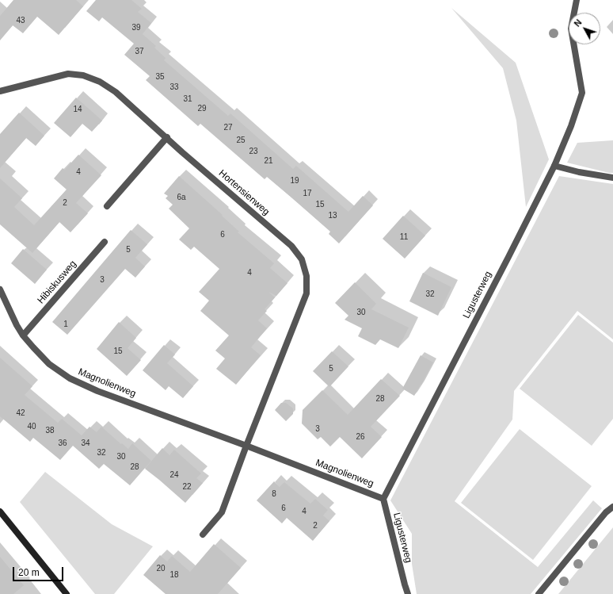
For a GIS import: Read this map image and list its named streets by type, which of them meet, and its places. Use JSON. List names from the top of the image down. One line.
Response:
{"streets":{"street":["Hortensienweg","Hibiskusweg","Ligusterweg","Magnolienweg"]},"crossings":[["Hortensienweg","Magnolienweg"],["Hibiskusweg","Magnolienweg"],["Ligusterweg","Magnolienweg"]],"house_numbers":["43","39","37","35","33","31","29","14","27","25","23","21","4","19","17","6a","2","15","13","6","11","5","4","3","32","30","1","15","5","28","42","40","3","38","26","36","34","32","30","28","24","22","8","6","4","2","20","18"],"scale_bar":"20 m","north":"top left"}
